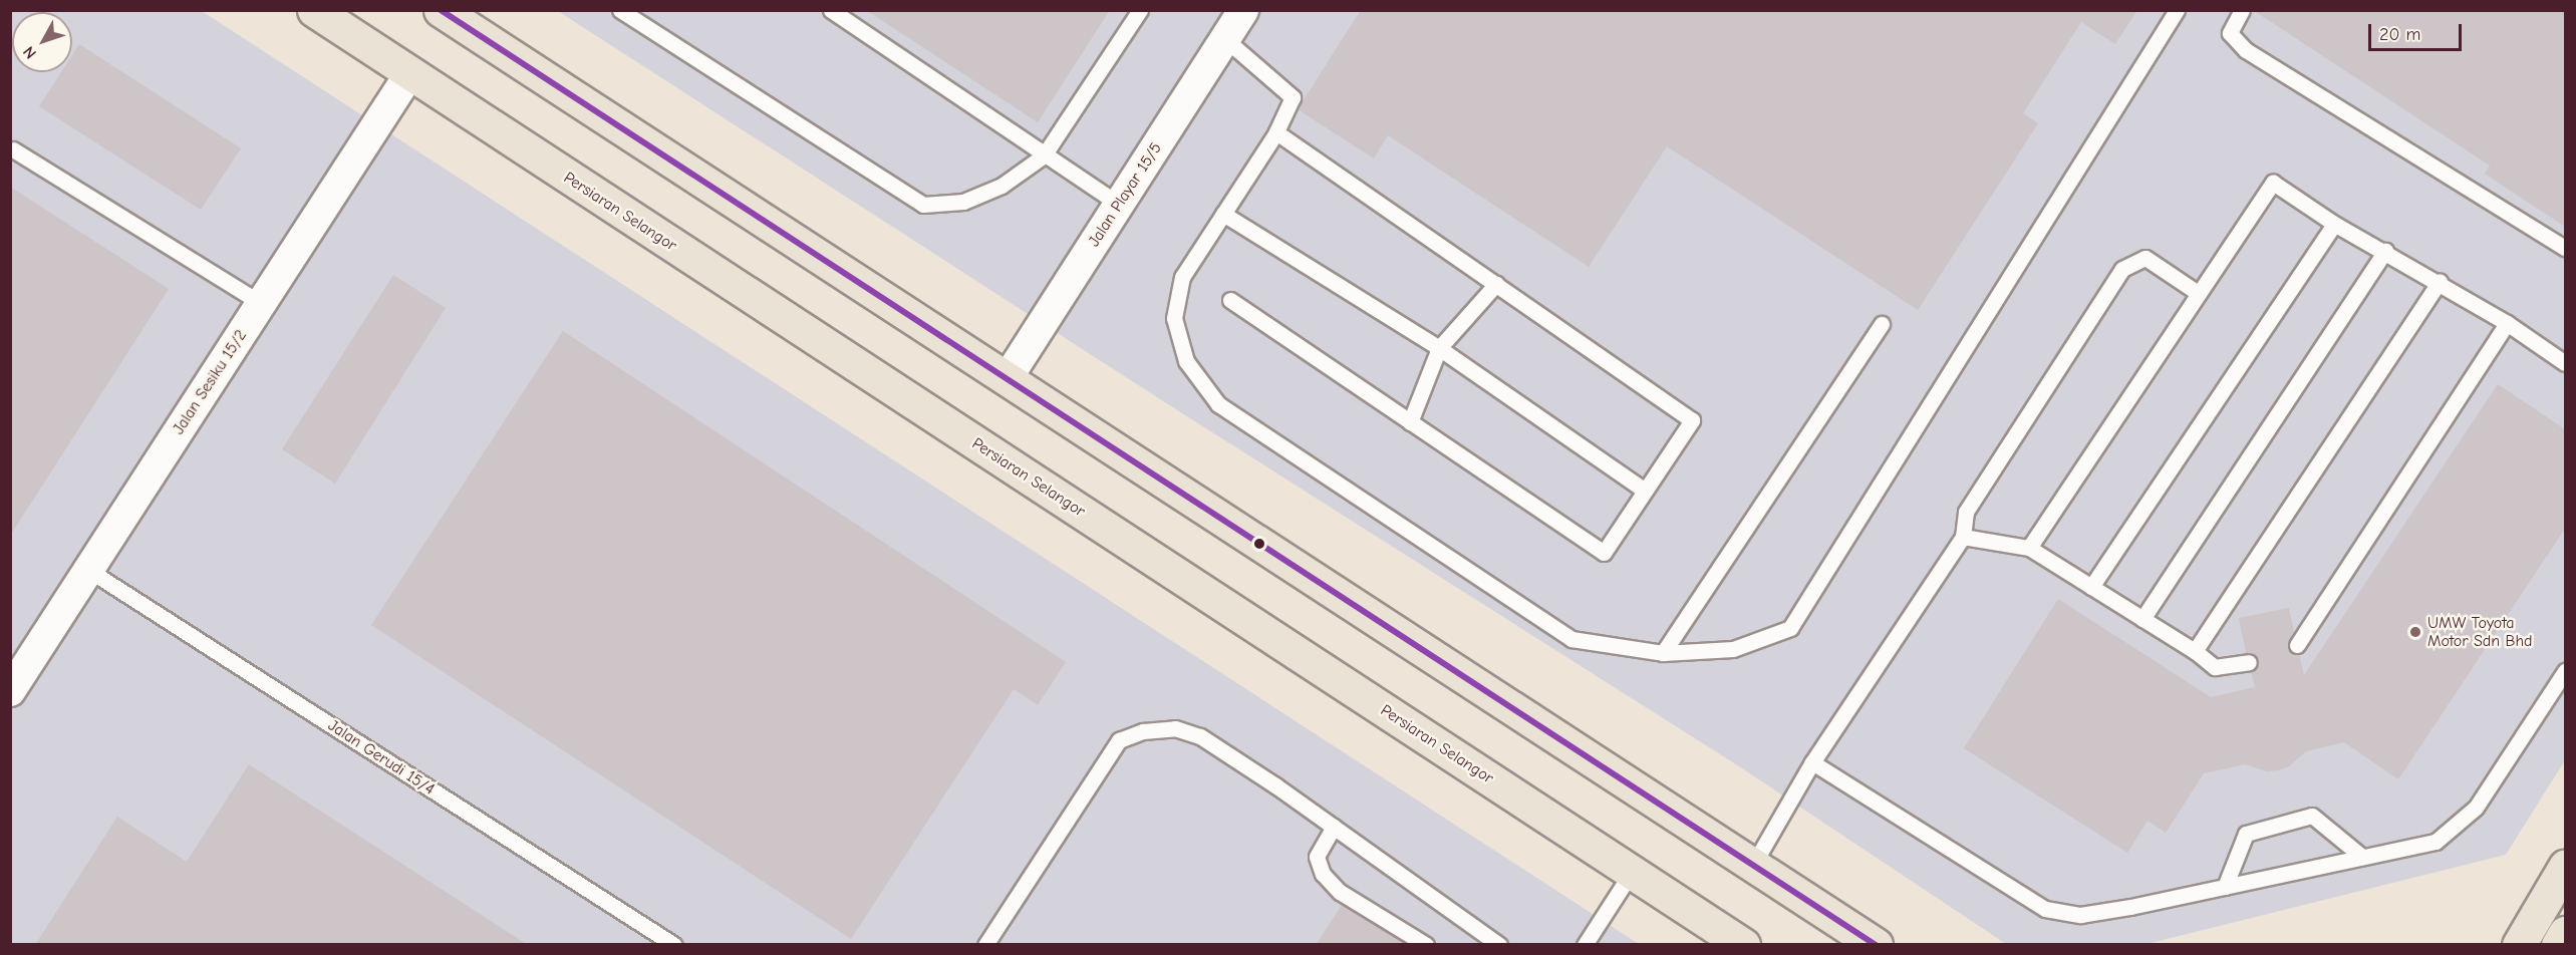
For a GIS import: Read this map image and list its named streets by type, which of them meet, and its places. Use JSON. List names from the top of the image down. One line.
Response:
{"streets":{"main road":["Persiaran Selangor"],"street":["Jalan Playar 15/5","Jalan Sesiku 15/2"],"lane":["Jalan Gerudi 15/4"]},"crossings":[["Persiaran Selangor","Jalan Sesiku 15/2"],["Jalan Sesiku 15/2","Jalan Gerudi 15/4"]],"places":["UMW Toyota Motor Sdn Bhd"],"scale_bar":"20 m","north":"bottom left"}
